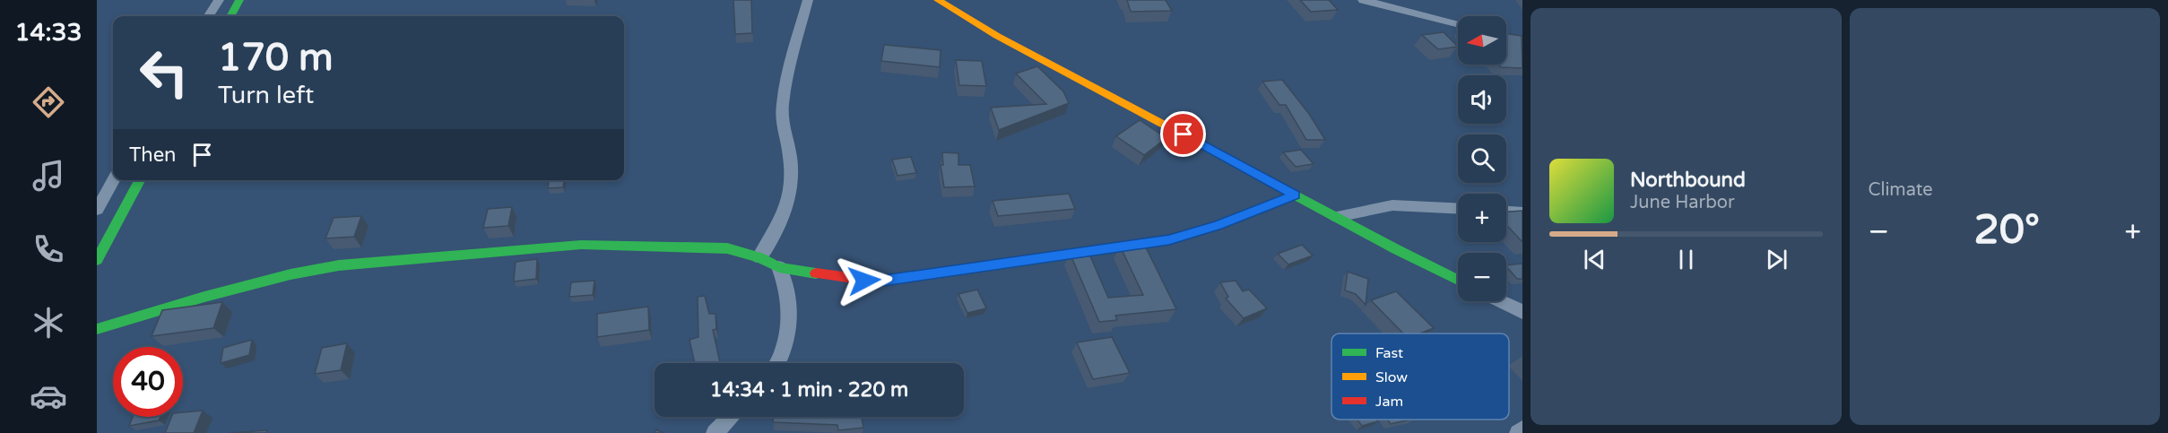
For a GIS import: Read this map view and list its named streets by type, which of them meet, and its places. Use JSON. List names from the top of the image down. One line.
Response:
{"legend":["Fast","Slow","Jam"],"north":"left","page":{"tabs":"14:33","tile":"Climate","map_buttons":["+","−"],"turn":["170 m","Turn left"],"then":"Then","song":["Northbound","June Harbor"],"heat":["−","20°","+"],"limit":"40","trip":"14:34 · 1 min · 220 m"}}
